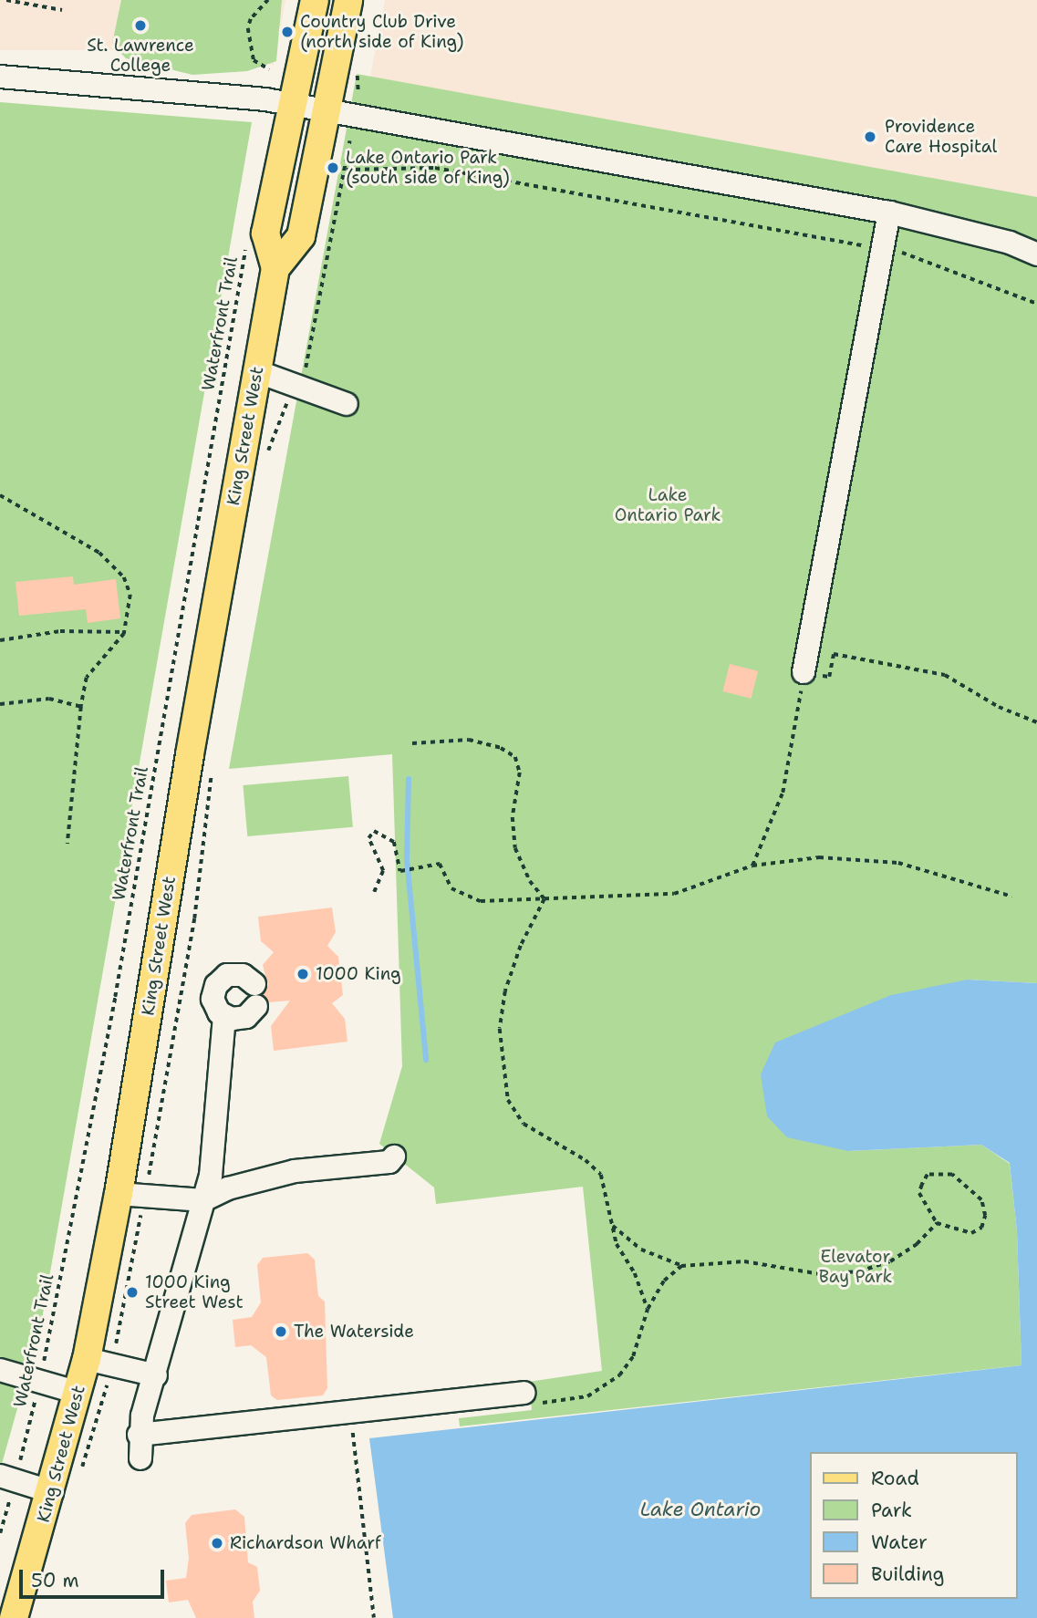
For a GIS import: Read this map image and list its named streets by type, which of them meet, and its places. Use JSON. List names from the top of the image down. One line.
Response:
{"streets":{"main road":["King Street West"],"path":["Waterfront Trail"]},"water":["Lake Ontario"],"parks":["Lake Ontario Park","Elevator Bay Park"],"places":["St. Lawrence College","Country Club Drive (north side of King)","Providence Care Hospital","Lake Ontario Park (south side of King)","1000 King","1000 King Street West","The Waterside","Richardson Wharf"],"legend":["Road","Park","Water","Building"],"scale_bar":"50 m"}
